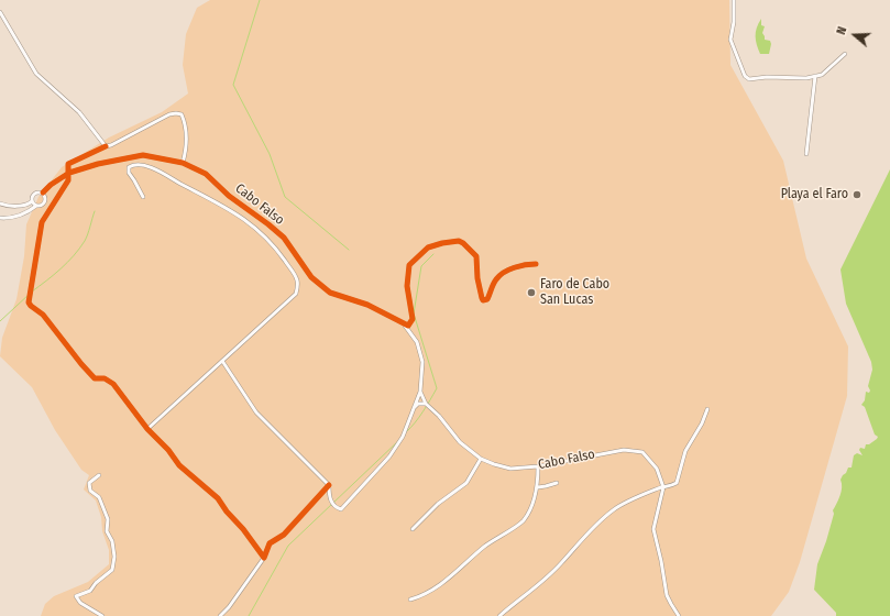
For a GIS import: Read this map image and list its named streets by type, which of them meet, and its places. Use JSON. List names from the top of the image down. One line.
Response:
{"streets":{"street":["Cabo Falso"]},"places":["Playa el Faro","Faro de Cabo San Lucas"],"north":"left"}
